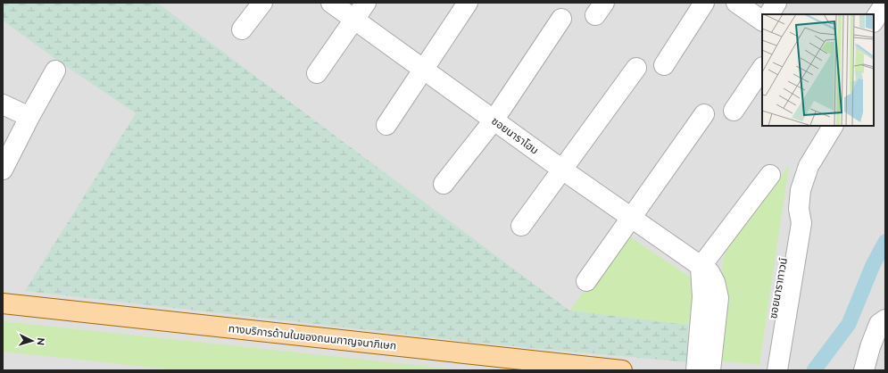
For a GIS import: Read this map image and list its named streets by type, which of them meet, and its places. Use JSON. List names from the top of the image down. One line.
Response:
{"streets":{"main road":["ทางบริการด้านในของถนนกาญจนาภิเษก"],"street":["ซอยนาราโฮม","ซอยนาราทาวน์"]},"north":"right"}
